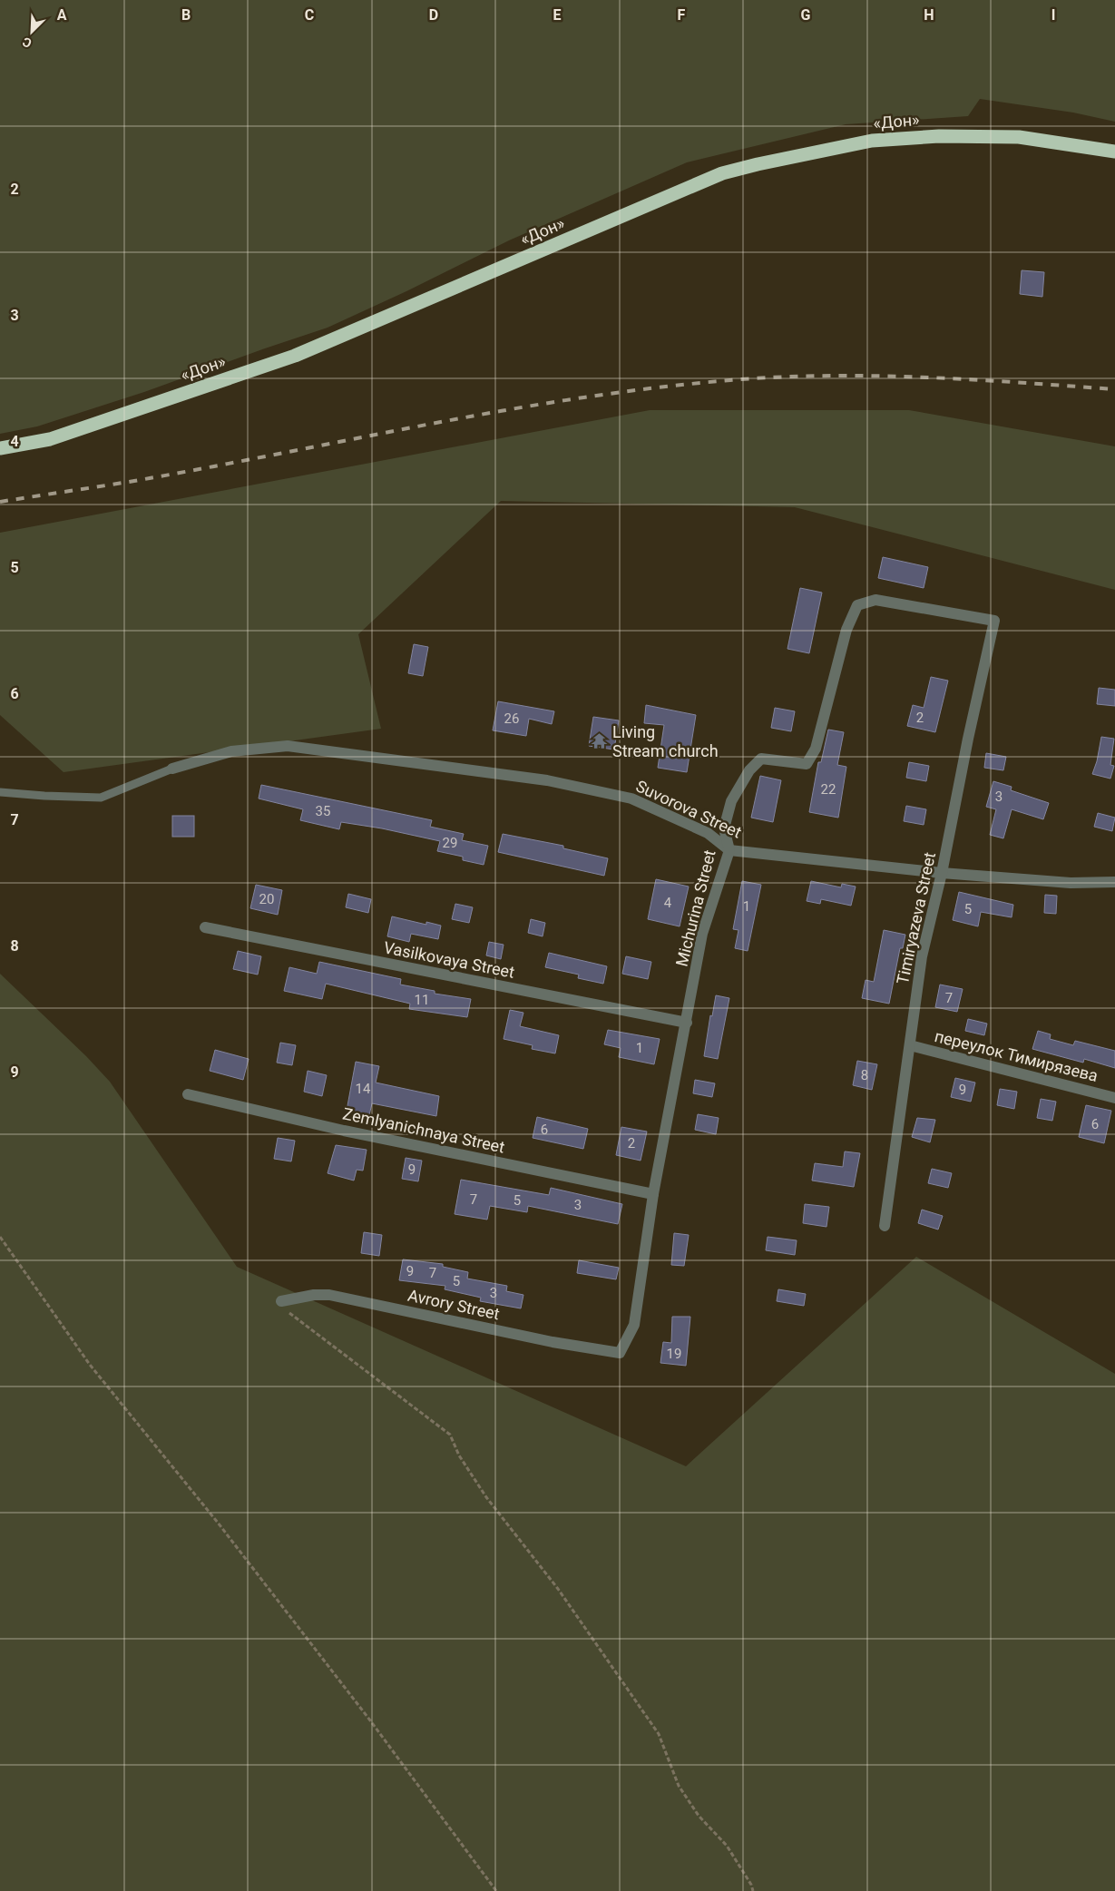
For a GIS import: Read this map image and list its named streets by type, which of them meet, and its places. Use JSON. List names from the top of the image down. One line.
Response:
{"streets":{"highway":["«Дон»"],"street":["Suvorova Street","Michurina Street","Timiryazeva Street","Vasilkovaya Street","переулок Тимирязева","Zemlyanichnaya Street","Avrory Street"]},"crossings":[["Suvorova Street","Michurina Street"],["Suvorova Street","Timiryazeva Street"],["Michurina Street","Timiryazeva Street"],["Michurina Street","Vasilkovaya Street"],["Michurina Street","Zemlyanichnaya Street"],["Michurina Street","Avrory Street"],["Timiryazeva Street","переулок Тимирязева"]],"places":{"temple":["Living Stream church"]},"house_numbers":["2","26","22","3","35","29","20","4","1","5","7","11","1","8","14","9","6","6","2","9","7","5","3","9","7","5","3","19"],"north":"bottom left","grid":{"columns":["A","B","C","D","E","F","G","H","I"],"rows":["2","3","4","5","6","7","8","9"]}}
